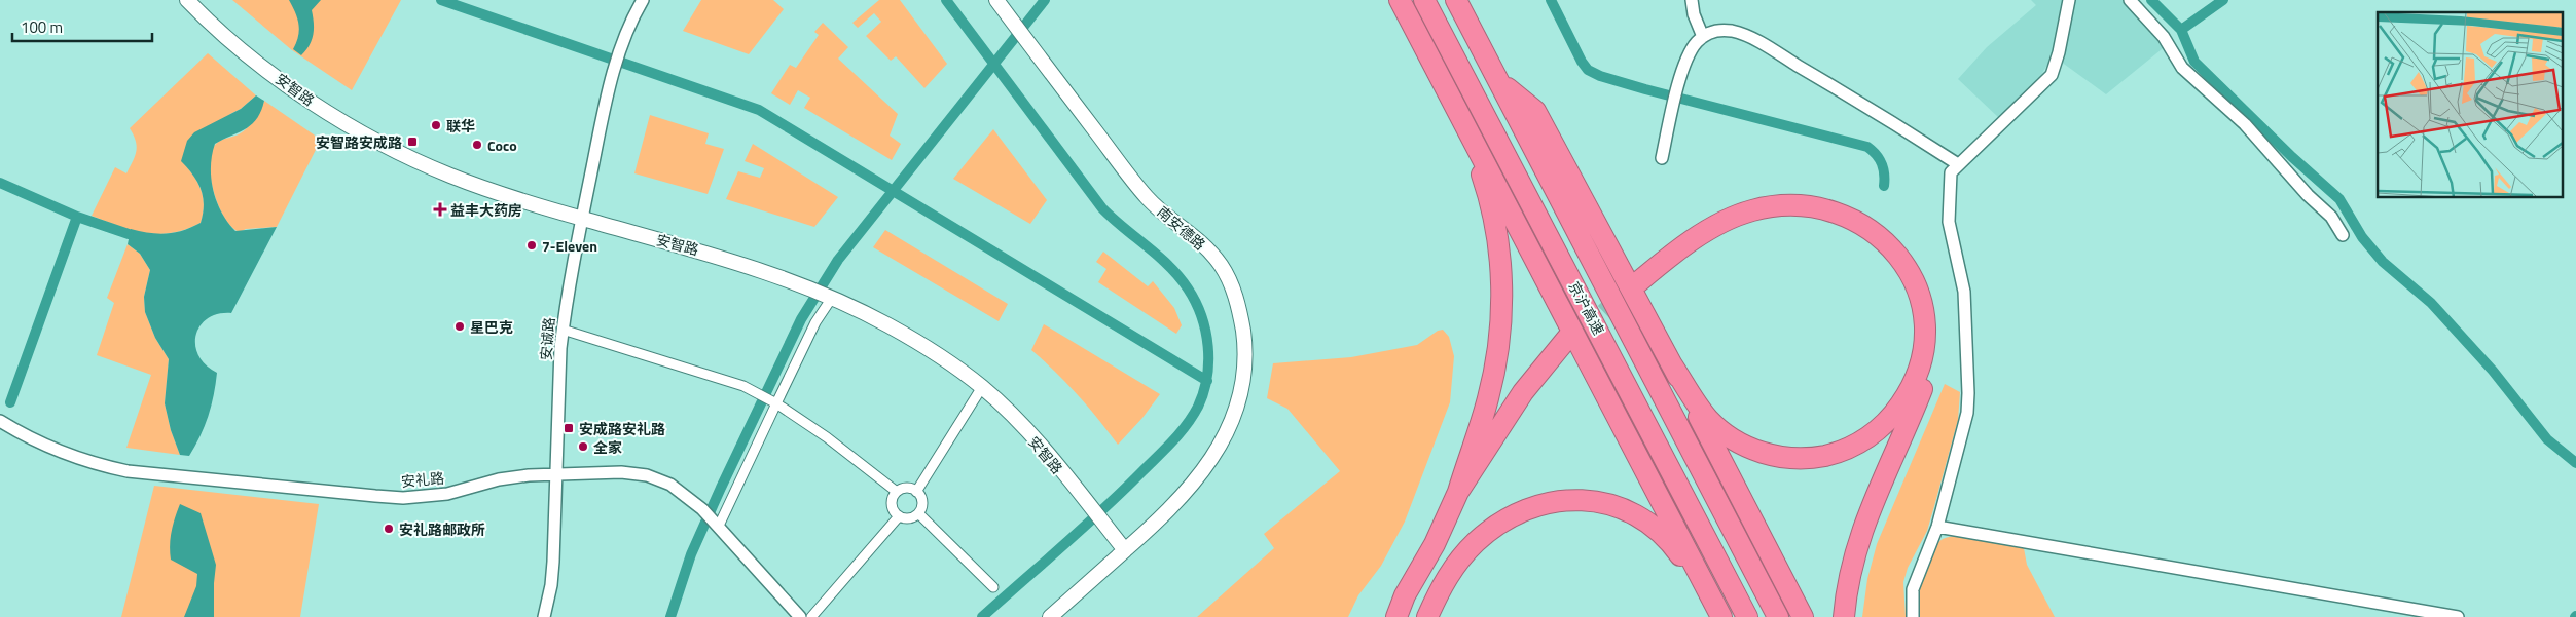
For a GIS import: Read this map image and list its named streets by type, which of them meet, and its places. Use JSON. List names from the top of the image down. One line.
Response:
{"streets":{"highway":["京沪高速"],"street":["安智路","南安德路","安诚路","安礼路"]},"crossings":[["安智路","南安德路"],["安智路","安诚路"],["安诚路","安礼路"]],"places":{"other":["联华","Coco","7-Eleven","星巴克","全家","安礼路邮政所"],"transit":["安智路安成路","安成路安礼路"],"health":["益丰大药房"]},"scale_bar":"100 m"}
